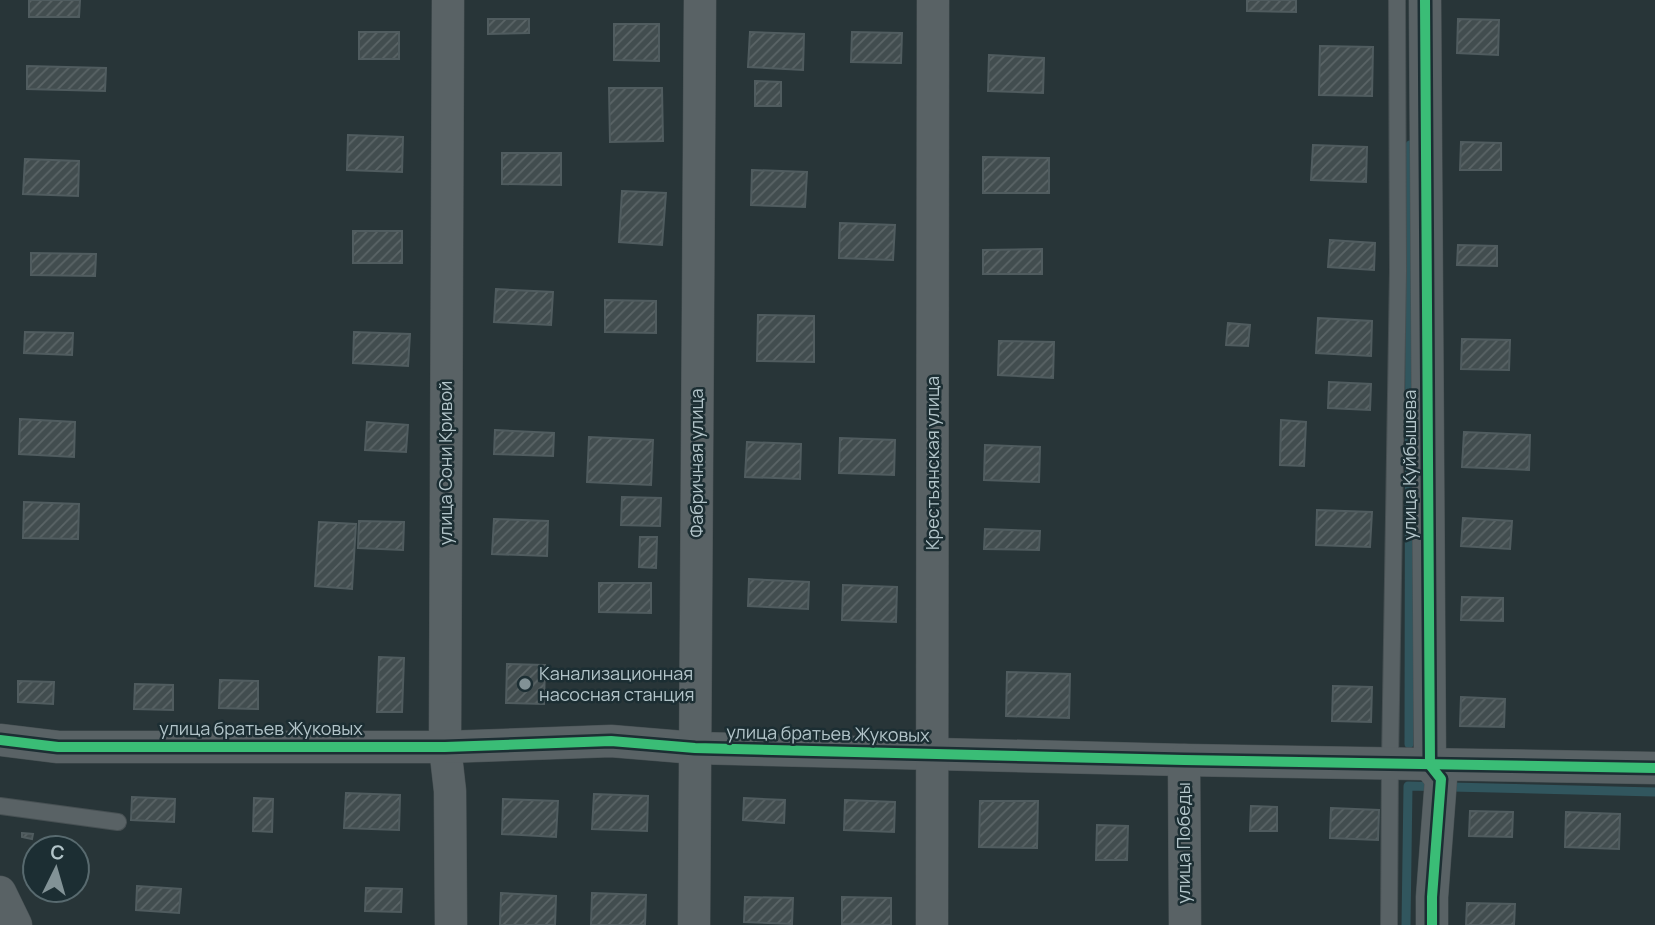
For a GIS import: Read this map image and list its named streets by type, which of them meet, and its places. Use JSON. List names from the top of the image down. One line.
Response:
{"streets":{"street":["улица Сони Кривой","Фабричная улица","Крестьянская улица","улица Куйбышева","улица братьев Жуковых","улица Победы"]},"crossings":[["улица Сони Кривой","улица братьев Жуковых"],["Фабричная улица","улица братьев Жуковых"],["Крестьянская улица","улица братьев Жуковых"],["улица Куйбышева","улица братьев Жуковых"],["улица братьев Жуковых","улица Победы"]],"places":["Канализационная насосная станция"],"north":"top"}
